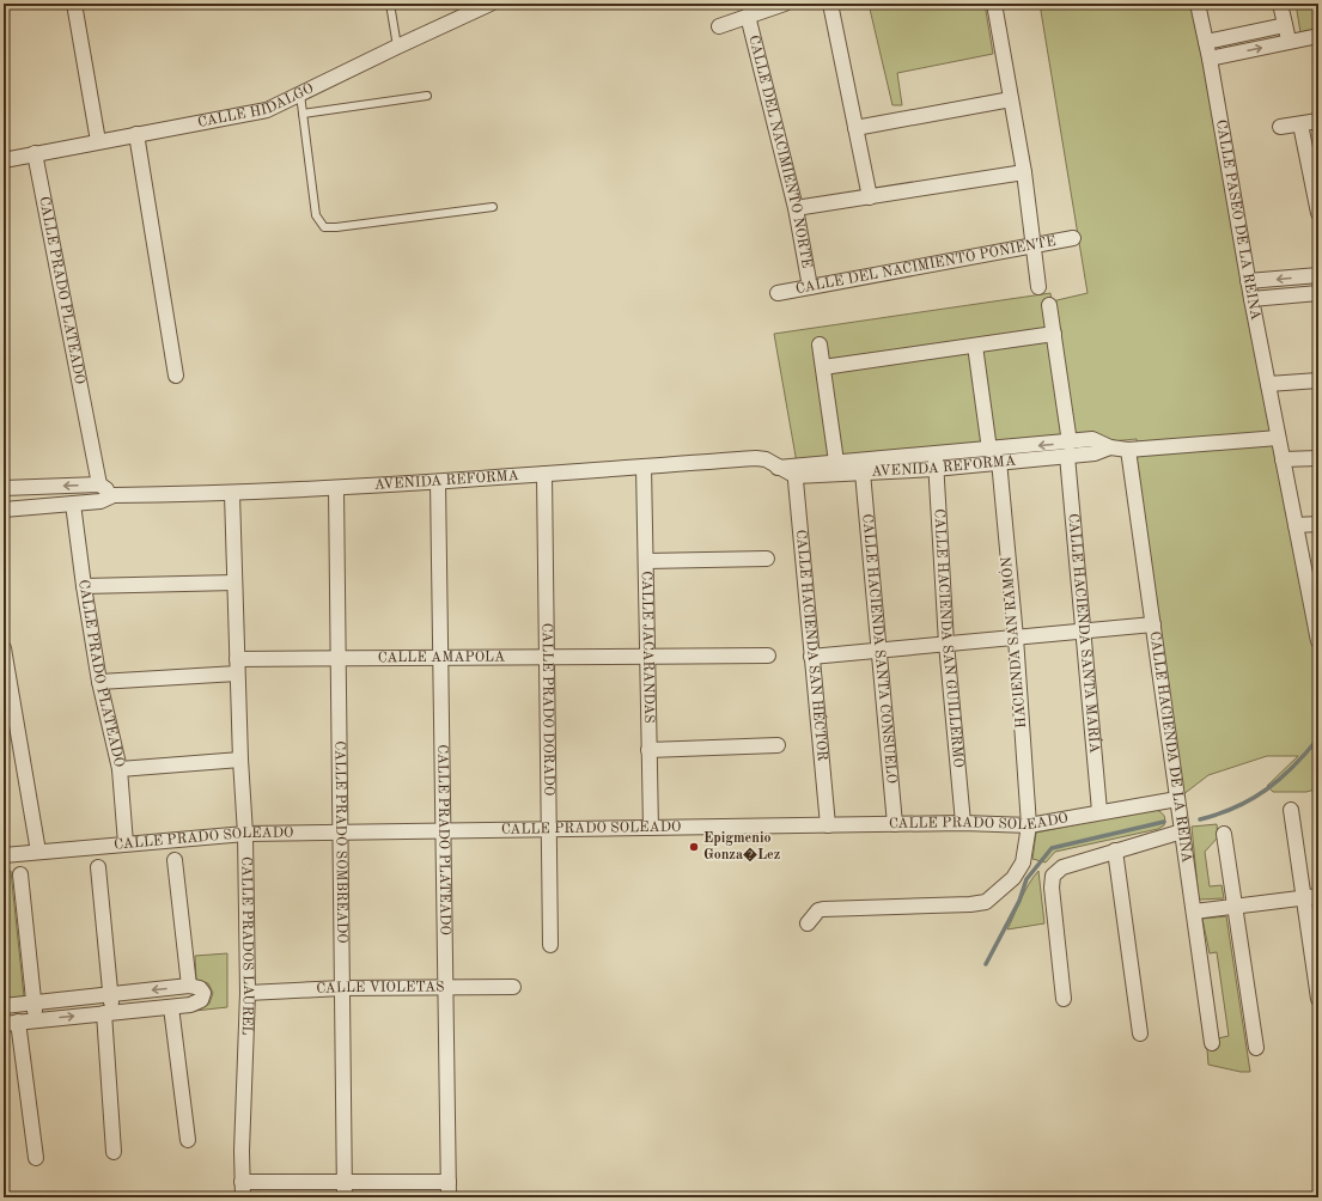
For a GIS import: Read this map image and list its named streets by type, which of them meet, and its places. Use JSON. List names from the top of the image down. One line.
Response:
{"streets":{"street":["CALLE HIDALGO","CALLE DEL NACIMIENTO NORTE","CALLE PASEO DE LA REINA","CALLE DEL NACIMIENTO PONIENTE","CALLE PRADO PLATEADO","AVENIDA REFORMA","CALLE HACIENDA SANTA MARÍA","CALLE HACIENDA SAN GUILLERMO","HACIENDA SAN RAMÓN","CALLE HACIENDA SAN HÉCTOR","CALLE JACARANDAS","CALLE HACIENDA SANTA CONSUELO","CALLE AMAPOLA","CALLE PRADO DORADO","CALLE HACIENDA DE LA REINA","CALLE PRADO SOLEADO","CALLE PRADO SOMBREADO","CALLE PRADOS LAUREL","CALLE VIOLETAS"]},"crossings":[["CALLE HIDALGO","CALLE PRADO PLATEADO"],["CALLE DEL NACIMIENTO NORTE","CALLE DEL NACIMIENTO PONIENTE"],["CALLE PASEO DE LA REINA","AVENIDA REFORMA"],["CALLE PRADO PLATEADO","AVENIDA REFORMA"],["CALLE PRADO PLATEADO","CALLE AMAPOLA"],["CALLE PRADO PLATEADO","CALLE PRADO SOLEADO"],["CALLE PRADO PLATEADO","CALLE VIOLETAS"],["AVENIDA REFORMA","CALLE HACIENDA SANTA MARÍA"],["AVENIDA REFORMA","CALLE HACIENDA SAN GUILLERMO"],["AVENIDA REFORMA","HACIENDA SAN RAMÓN"],["AVENIDA REFORMA","CALLE HACIENDA SAN HÉCTOR"],["AVENIDA REFORMA","CALLE JACARANDAS"],["AVENIDA REFORMA","CALLE HACIENDA SANTA CONSUELO"],["AVENIDA REFORMA","CALLE PRADO DORADO"],["AVENIDA REFORMA","CALLE HACIENDA DE LA REINA"],["AVENIDA REFORMA","CALLE PRADO SOMBREADO"],["AVENIDA REFORMA","CALLE PRADOS LAUREL"],["CALLE HACIENDA SANTA MARÍA","CALLE PRADO SOLEADO"],["CALLE HACIENDA SAN GUILLERMO","CALLE PRADO SOLEADO"],["HACIENDA SAN RAMÓN","CALLE PRADO SOLEADO"],["CALLE HACIENDA SAN HÉCTOR","CALLE PRADO SOLEADO"],["CALLE JACARANDAS","CALLE AMAPOLA"],["CALLE JACARANDAS","CALLE PRADO SOLEADO"],["CALLE HACIENDA SANTA CONSUELO","CALLE PRADO SOLEADO"],["CALLE AMAPOLA","CALLE PRADO DORADO"],["CALLE AMAPOLA","CALLE PRADO SOMBREADO"],["CALLE AMAPOLA","CALLE PRADOS LAUREL"],["CALLE PRADO DORADO","CALLE PRADO SOLEADO"],["CALLE HACIENDA DE LA REINA","CALLE PRADO SOLEADO"],["CALLE PRADO SOLEADO","CALLE PRADO SOMBREADO"],["CALLE PRADO SOLEADO","CALLE PRADOS LAUREL"],["CALLE PRADO SOMBREADO","CALLE VIOLETAS"],["CALLE PRADOS LAUREL","CALLE VIOLETAS"]],"places":["Epigmenio Gonza�Lez"]}
